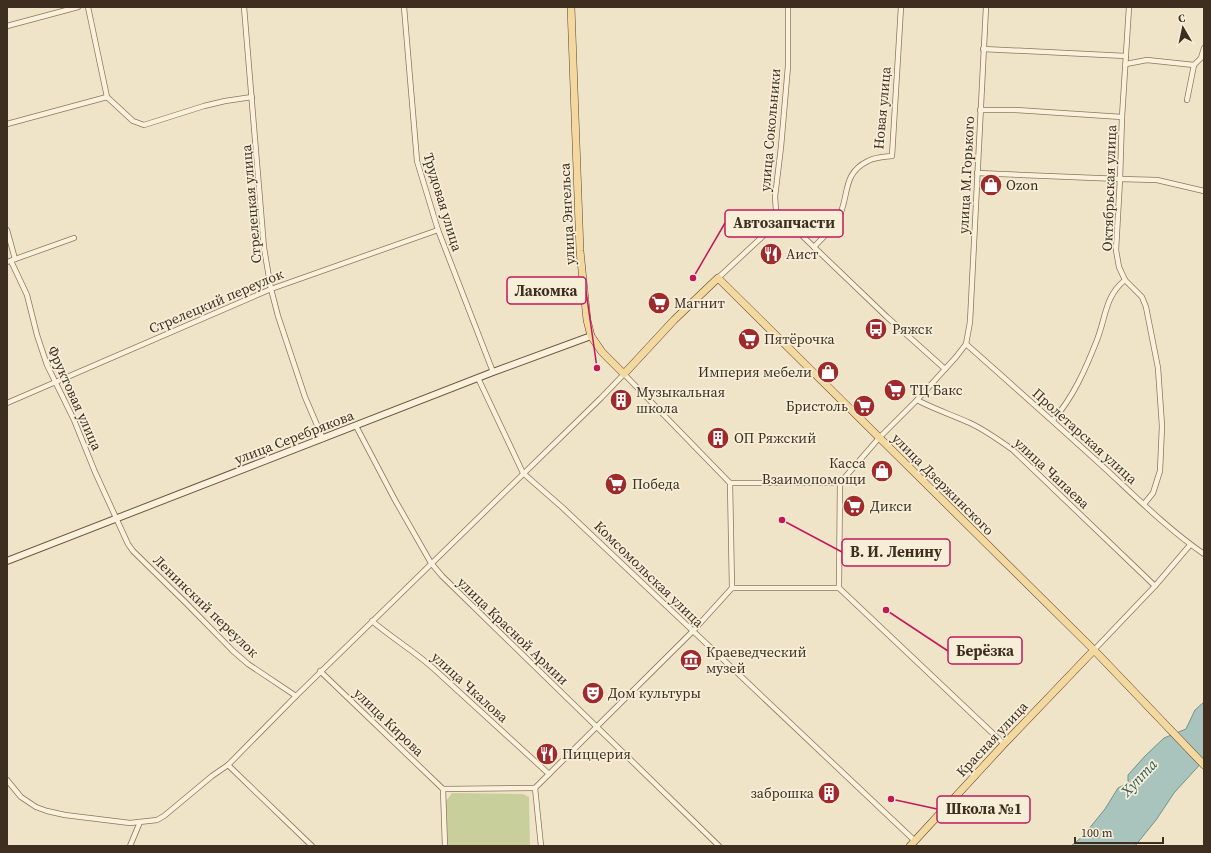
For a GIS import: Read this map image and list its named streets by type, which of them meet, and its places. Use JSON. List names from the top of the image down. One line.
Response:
{"streets":{"main road":["улица Энгельса","улица Серебрякова","улица Дзержинского","Красная улица"],"street":["Новая улица","улица Сокольники","улица М.Горького","Октябрьская улица","Трудовая улица","Стрелецкая улица","Стрелецкий переулок","Фруктовая улица","Пролетарская улица","улица Чапаева","Комсомольская улица","Ленинский переулок","улица Красной Армии","улица Чкалова","улица Кирова"]},"crossings":[["улица М.Горького","Пролетарская улица"],["Трудовая улица","Стрелецкий переулок"],["Трудовая улица","улица Серебрякова"],["Стрелецкая улица","Стрелецкий переулок"],["Стрелецкая улица","улица Серебрякова"],["улица Энгельса","улица Серебрякова"],["Стрелецкий переулок","Фруктовая улица"],["Фруктовая улица","улица Серебрякова"],["Фруктовая улица","Ленинский переулок"],["улица Серебрякова","Ленинский переулок"],["улица Серебрякова","улица Красной Армии"],["улица Дзержинского","Красная улица"],["Комсомольская улица","Красная улица"]],"water":["Хупта"],"places":{"shop":["Ozon","Империя мебели","Касса Взаимопомощи"],"restaurant":["Аист","Пиццерия"],"other":["Автозапчасти","Лакомка","В. И. Ленину","Берёзка","Школа №1"],"supermarket":["Магнит","Пятёрочка","ТЦ Бакс","Бристоль","Победа","Дикси"],"bus stop":["Ряжск"],"building":["Музыкальная школа","ОП Ряжский","заброшка"],"museum":["Краеведческий музей"],"theatre":["Дом культуры"]},"scale_bar":"100 m","north":"top"}
